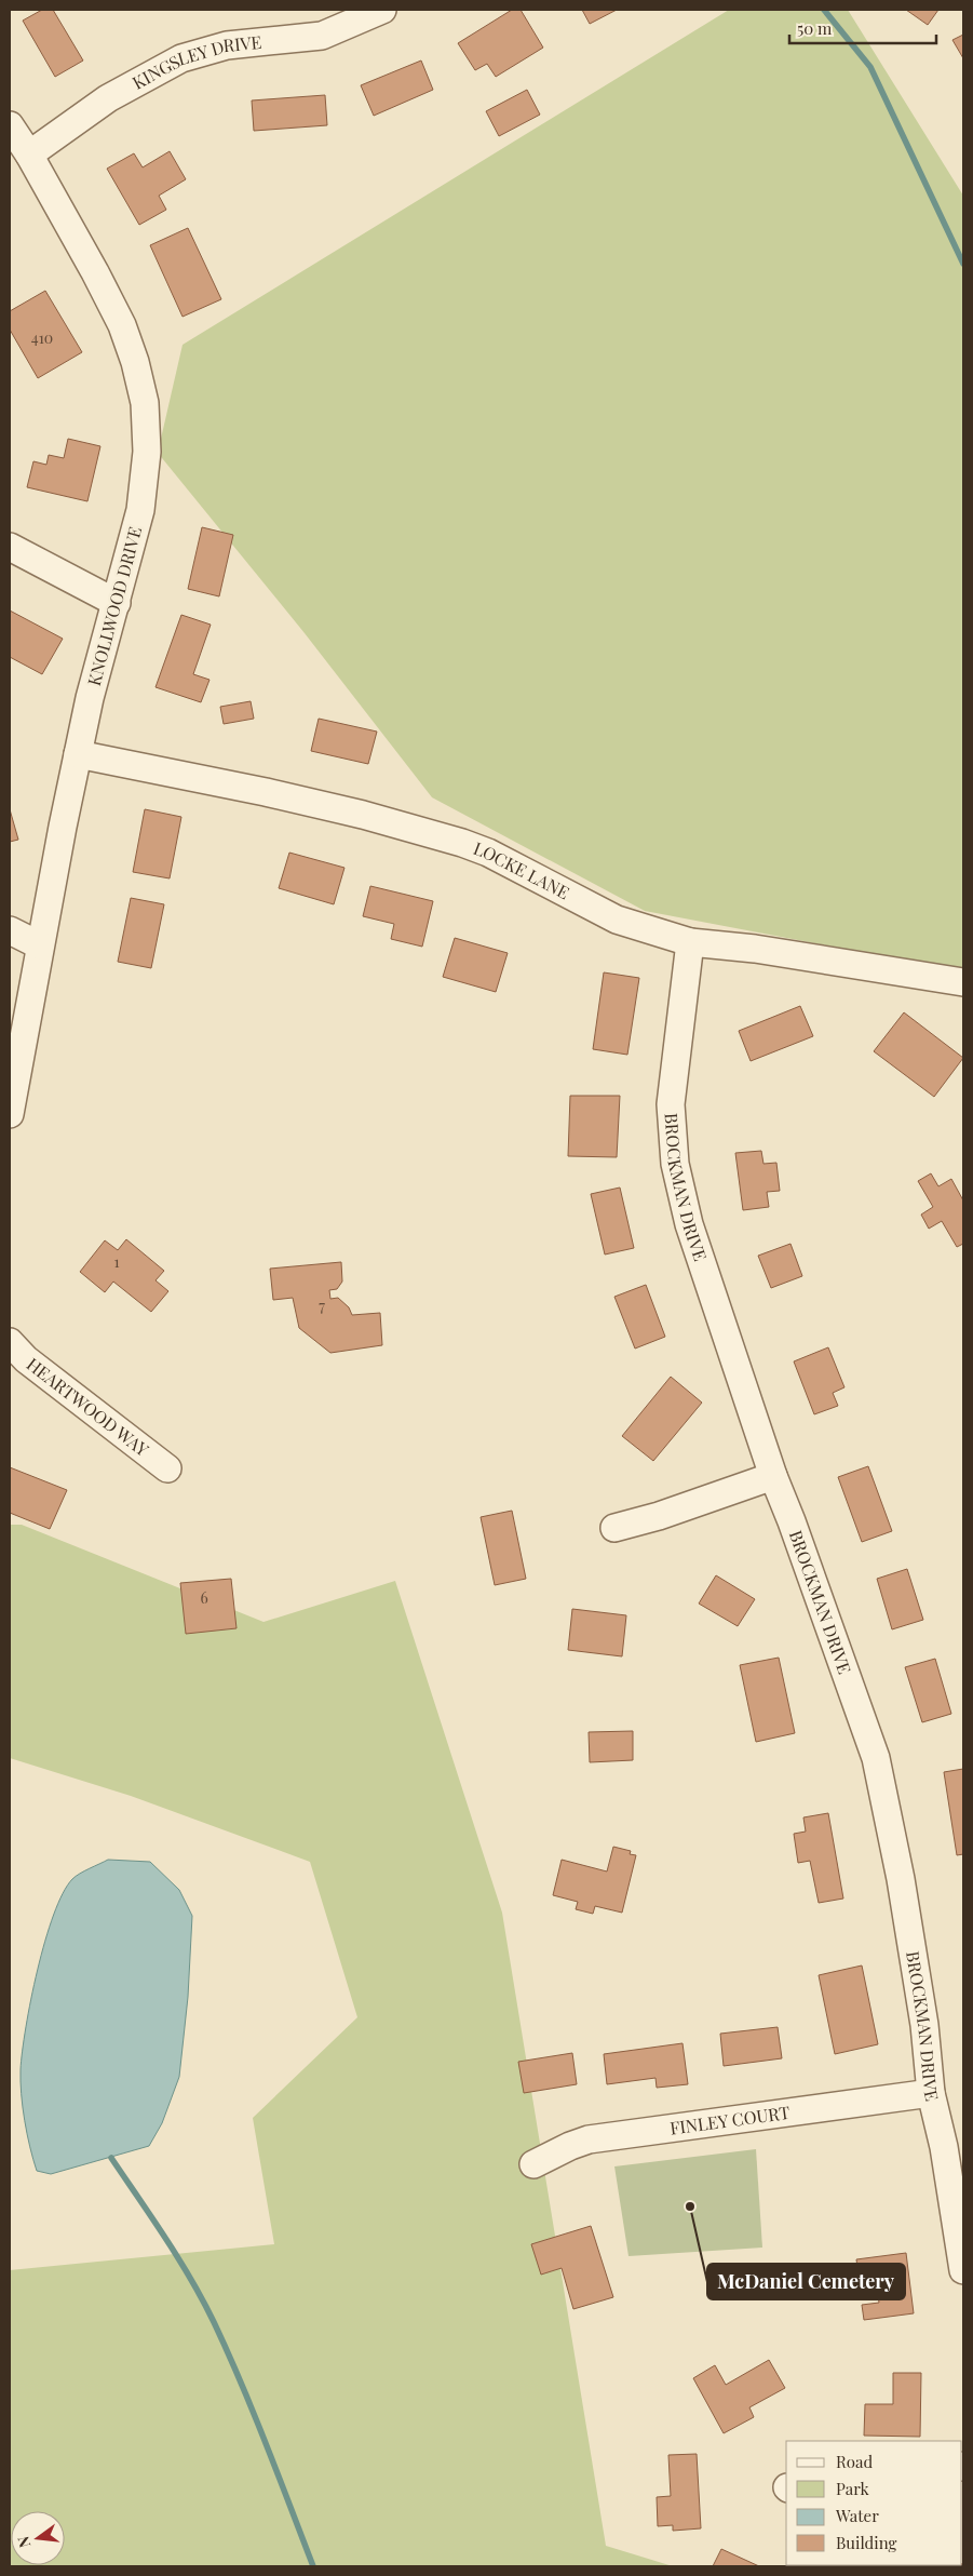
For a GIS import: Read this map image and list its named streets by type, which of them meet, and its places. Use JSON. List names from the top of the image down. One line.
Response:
{"streets":{"street":["KINGSLEY DRIVE","KNOLLWOOD DRIVE","LOCKE LANE","BROCKMAN DRIVE","HEARTWOOD WAY","FINLEY COURT"]},"crossings":[["KINGSLEY DRIVE","KNOLLWOOD DRIVE"],["KNOLLWOOD DRIVE","LOCKE LANE"],["LOCKE LANE","BROCKMAN DRIVE"],["BROCKMAN DRIVE","FINLEY COURT"]],"places":["McDaniel Cemetery"],"house_numbers":["410","1","7","6"],"legend":["Road","Park","Water","Building"],"scale_bar":"50 m","north":"left"}
